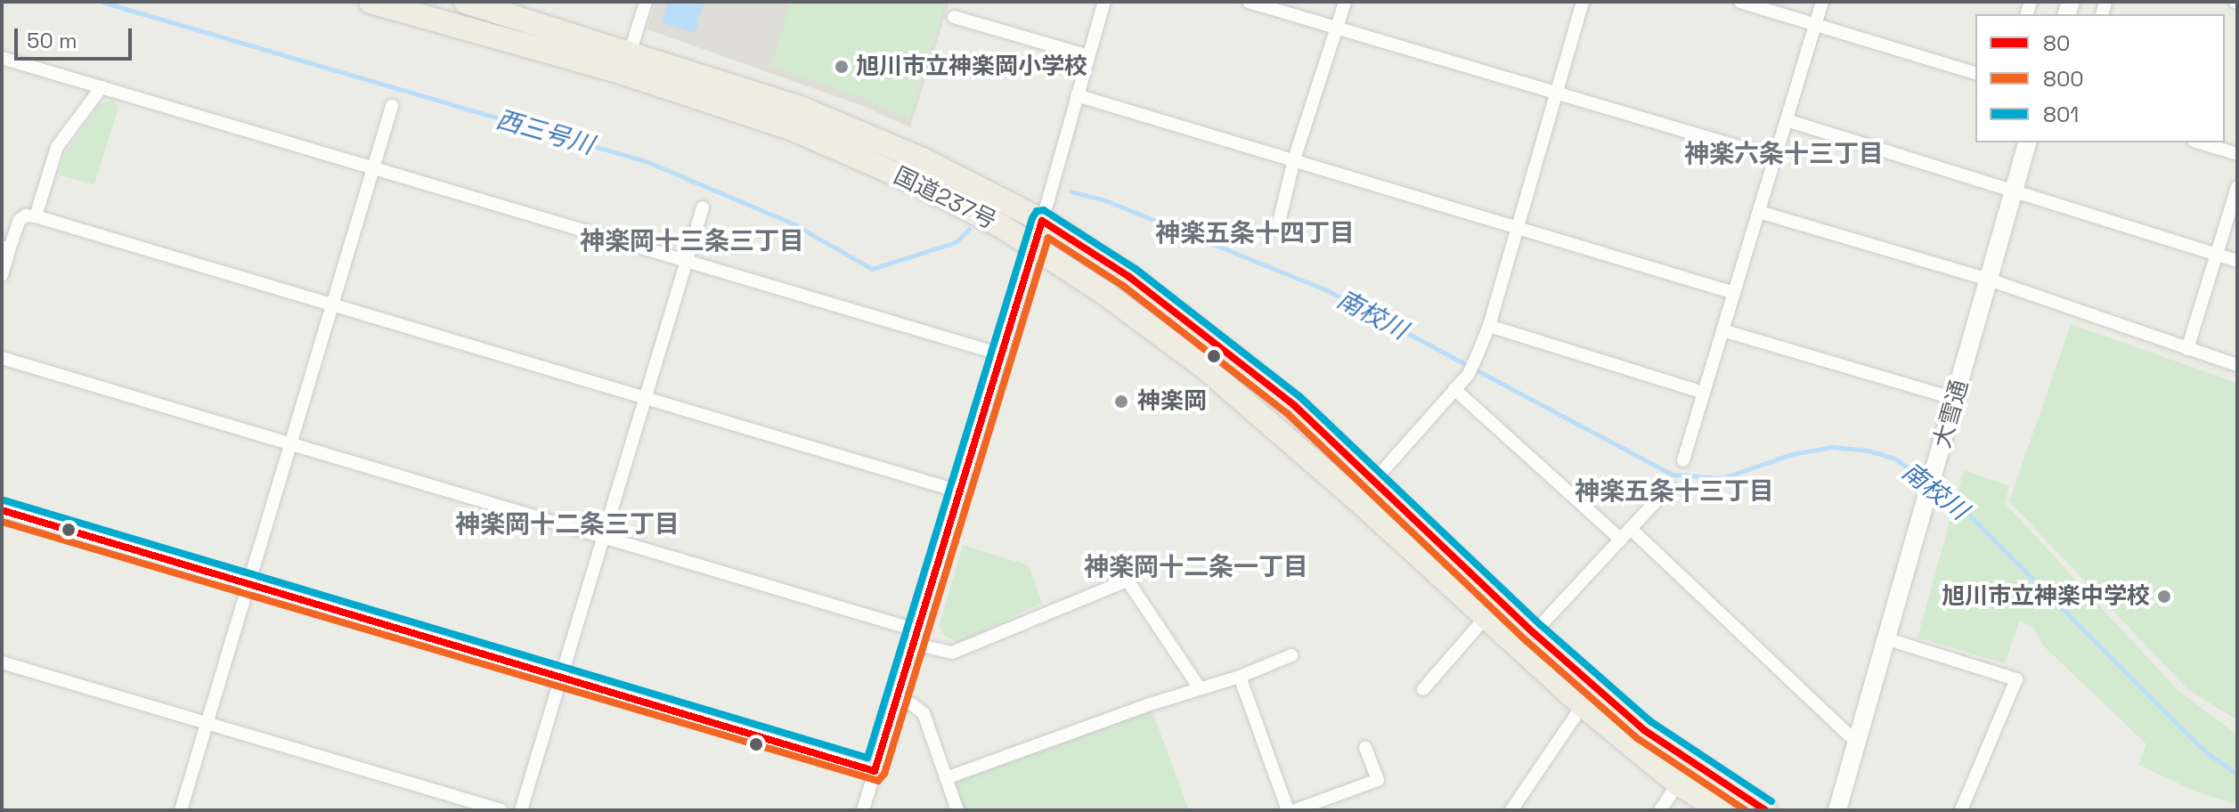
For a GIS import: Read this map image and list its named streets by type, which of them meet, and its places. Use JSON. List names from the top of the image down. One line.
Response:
{"streets":{"highway":["国道237号"],"street":["大雪通"]},"districts":["神楽六条十三丁目","神楽五条十四丁目","神楽岡十三条三丁目","神楽五条十三丁目","神楽岡十二条三丁目","神楽岡十二条一丁目"],"water":["西三号川","南校川"],"places":["旭川市立神楽岡小学校","神楽岡","旭川市立神楽中学校"],"lines":["transit line 801","transit line 80","transit line 800"],"legend":["80","800","801"],"scale_bar":"50 m"}
